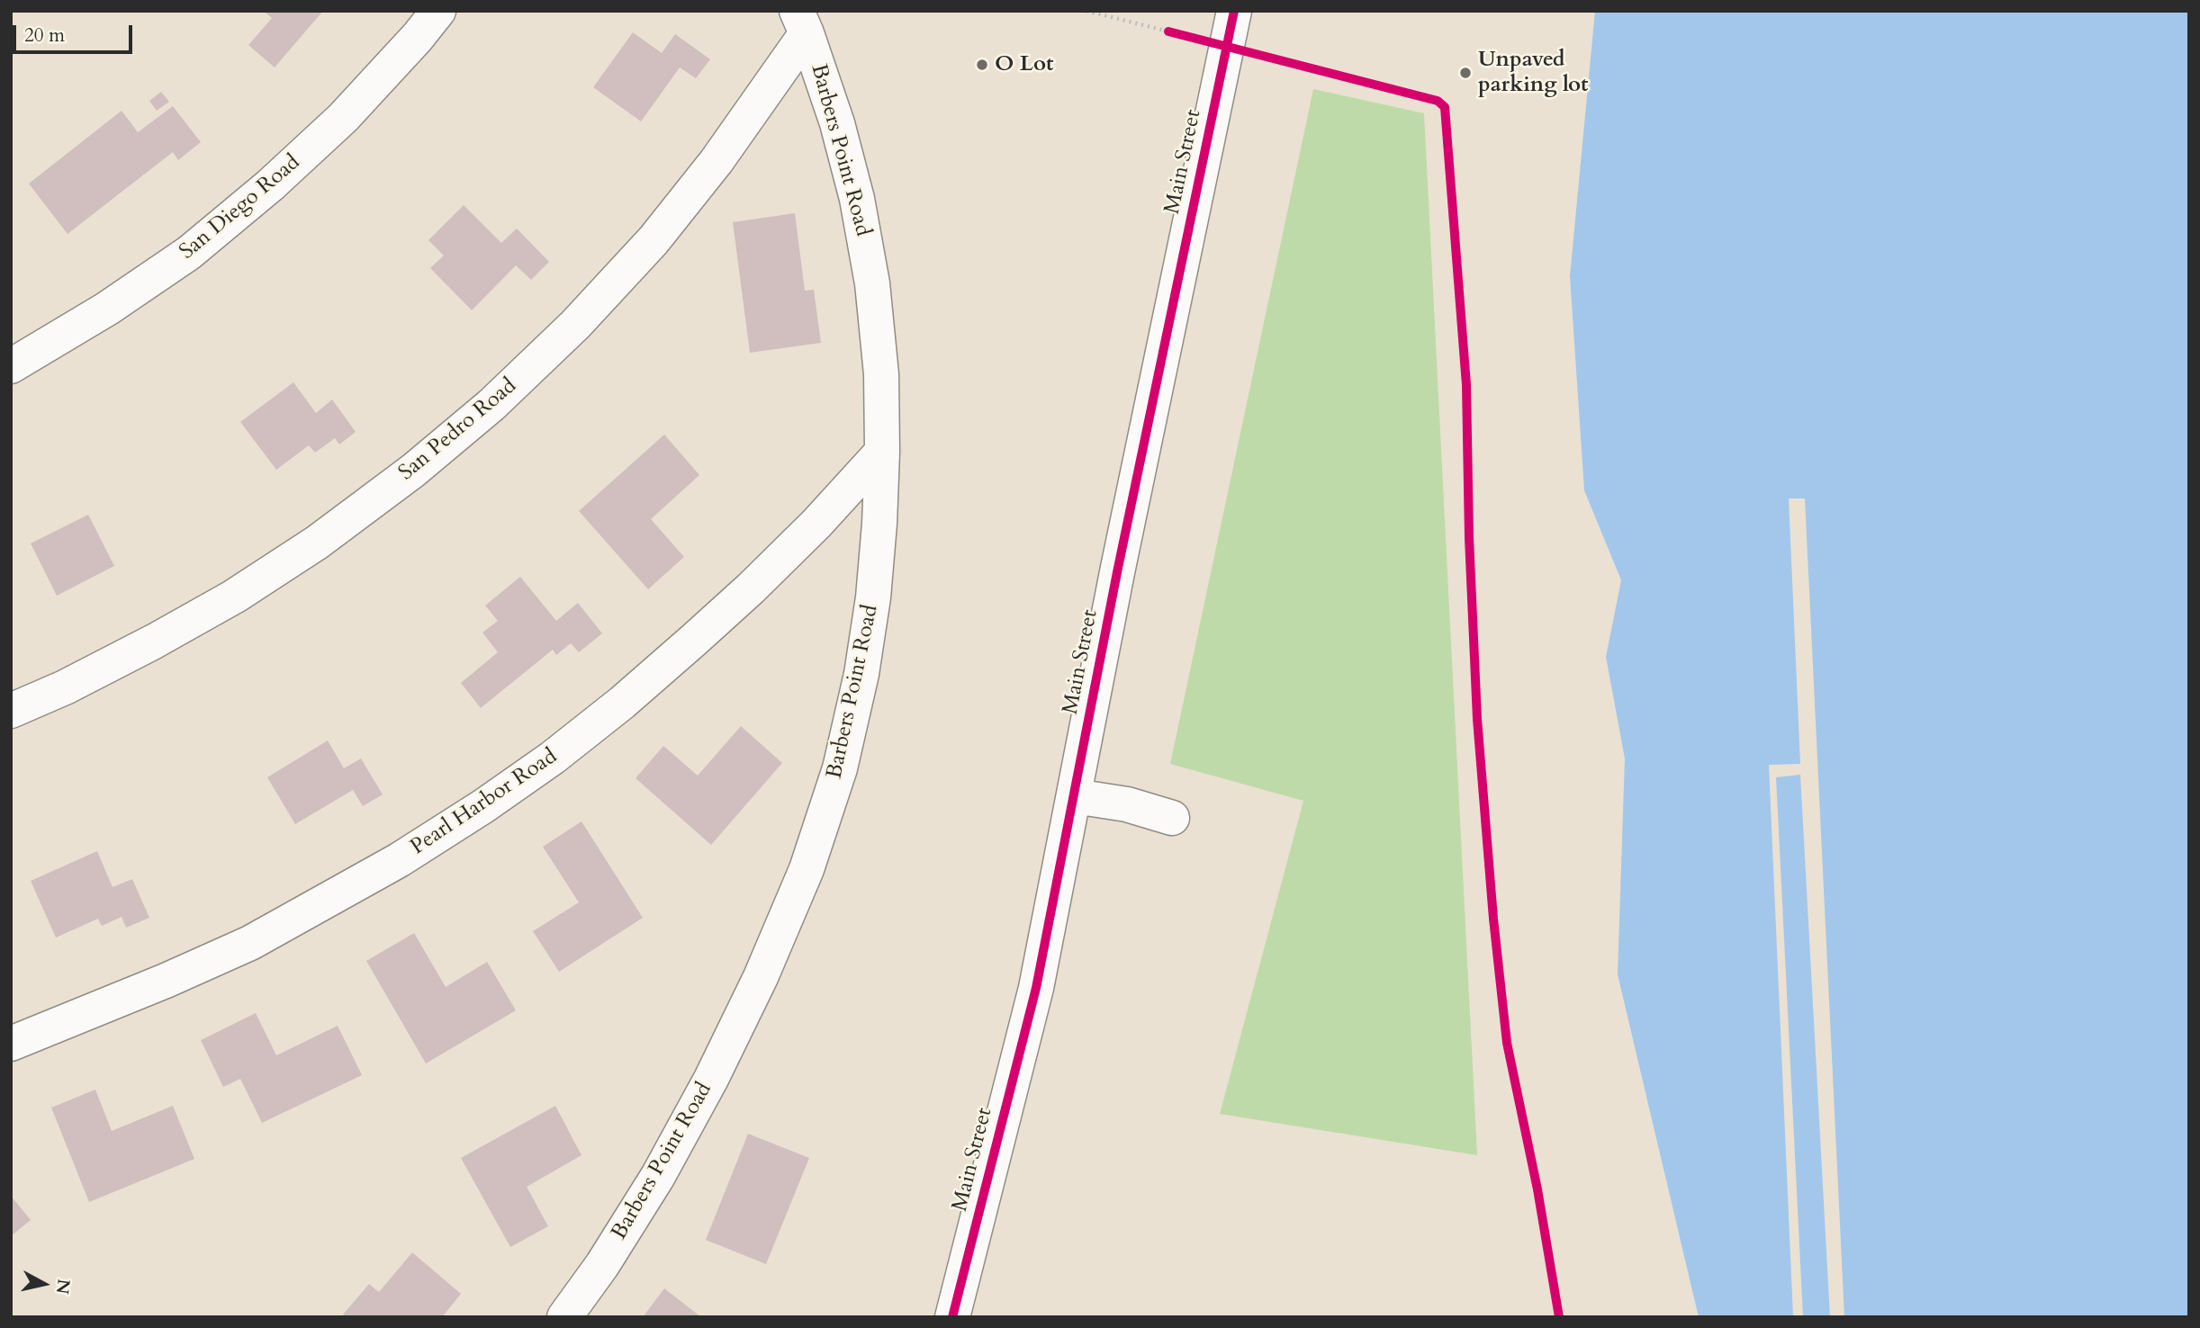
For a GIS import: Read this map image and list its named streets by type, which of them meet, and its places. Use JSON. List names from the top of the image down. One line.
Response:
{"streets":{"street":["Barbers Point Road","Main Street","San Diego Road","San Pedro Road","Pearl Harbor Road"]},"crossings":[["Barbers Point Road","San Pedro Road"],["Barbers Point Road","Pearl Harbor Road"]],"places":["O Lot","Unpaved parking lot"],"scale_bar":"20 m","north":"right"}
